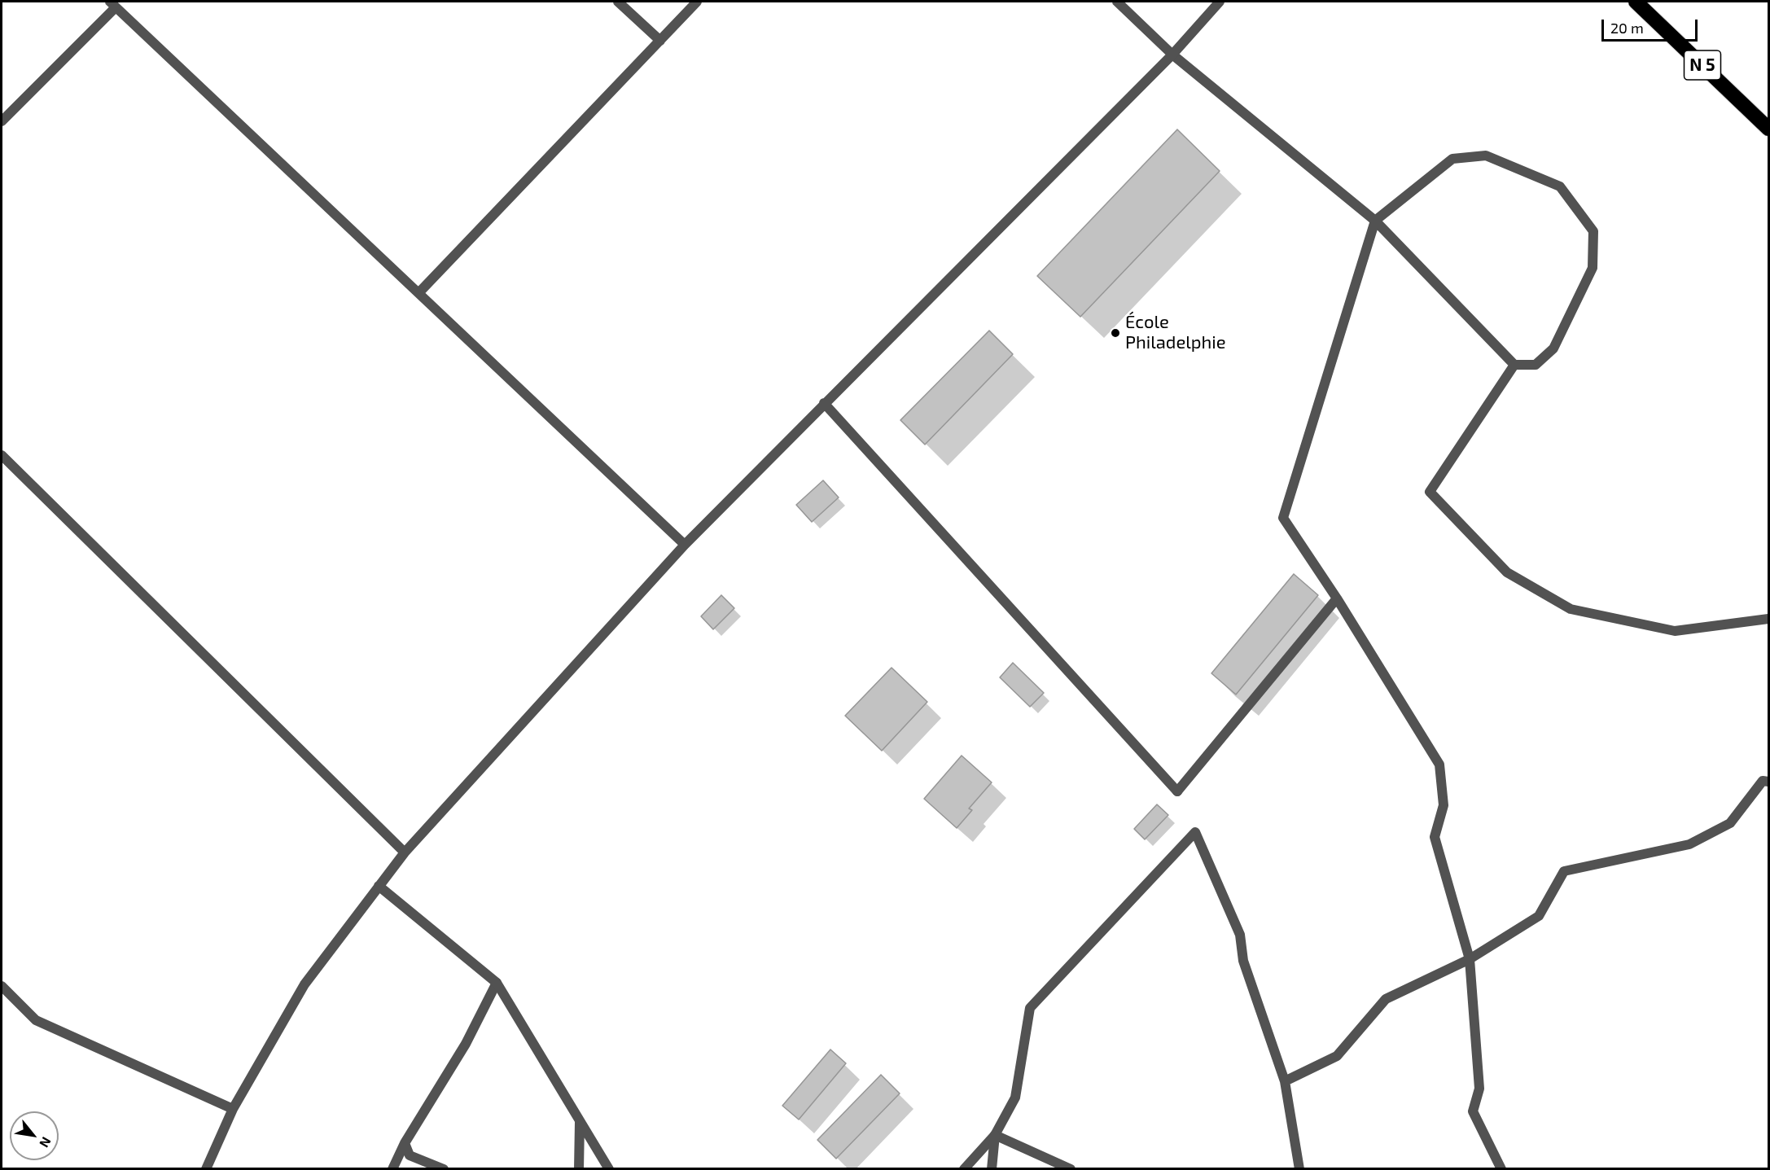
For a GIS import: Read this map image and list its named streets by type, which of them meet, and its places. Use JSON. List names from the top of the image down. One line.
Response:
{"streets":{"highway":["N 5"]},"places":["École Philadelphie"],"scale_bar":"20 m","north":"bottom right"}
